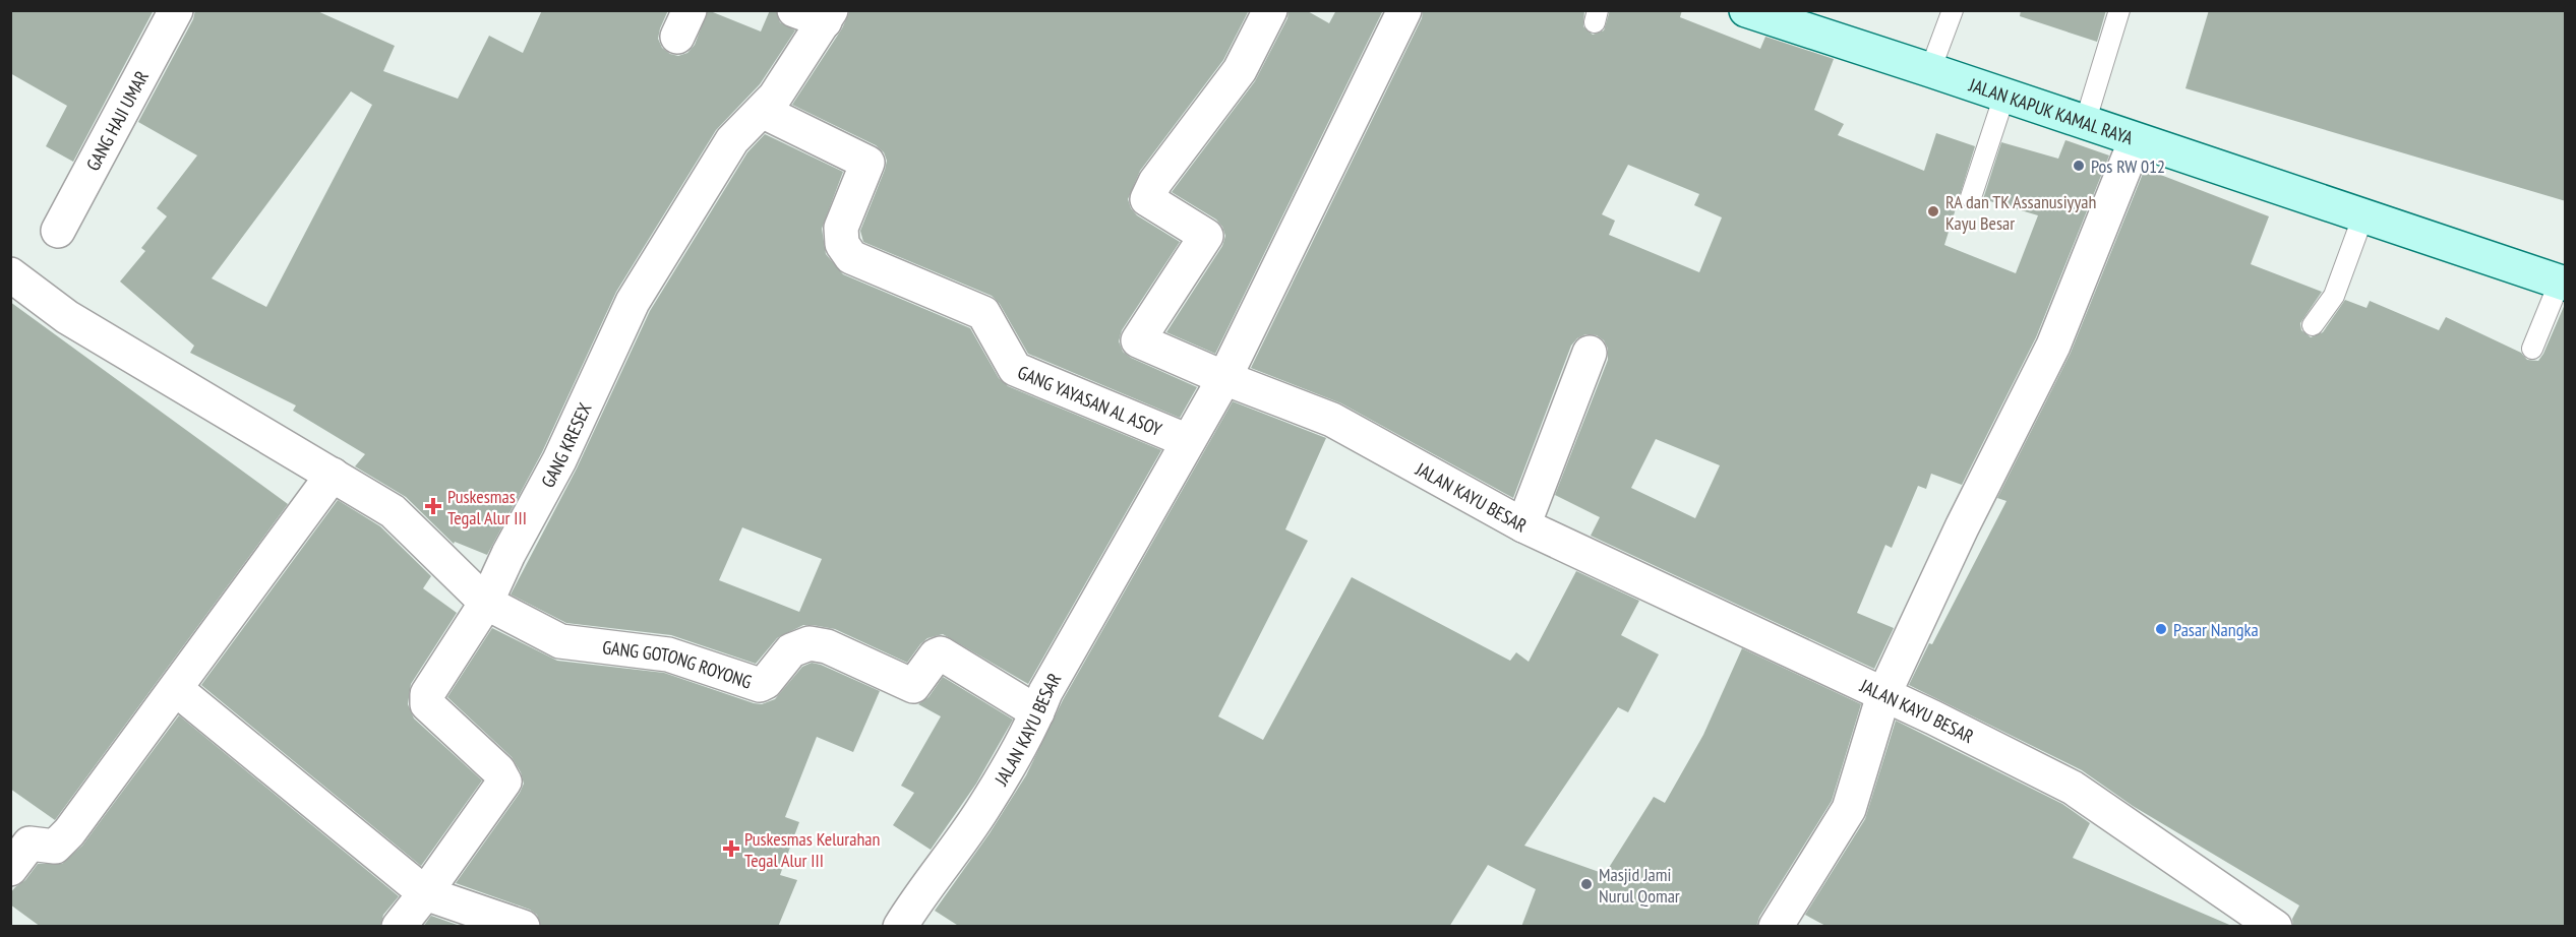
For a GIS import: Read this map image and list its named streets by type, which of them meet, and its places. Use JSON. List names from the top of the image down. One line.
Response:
{"streets":{"main road":["JALAN KAPUK KAMAL RAYA"],"street":["GANG HAJI UMAR","GANG YAYASAN AL ASOY","GANG KRESEX","JALAN KAYU BESAR","GANG GOTONG ROYONG"]},"crossings":[["GANG YAYASAN AL ASOY","GANG KRESEX"],["GANG YAYASAN AL ASOY","JALAN KAYU BESAR"],["GANG KRESEX","GANG GOTONG ROYONG"],["JALAN KAYU BESAR","GANG GOTONG ROYONG"]],"places":{"other":["Pos RW 012","RA dan TK Assanusiyyah Kayu Besar","Pasar Nangka","Masjid Jami Nurul Qomar"],"health":["Puskesmas Tegal Alur III","Puskesmas Kelurahan Tegal Alur III"]}}
